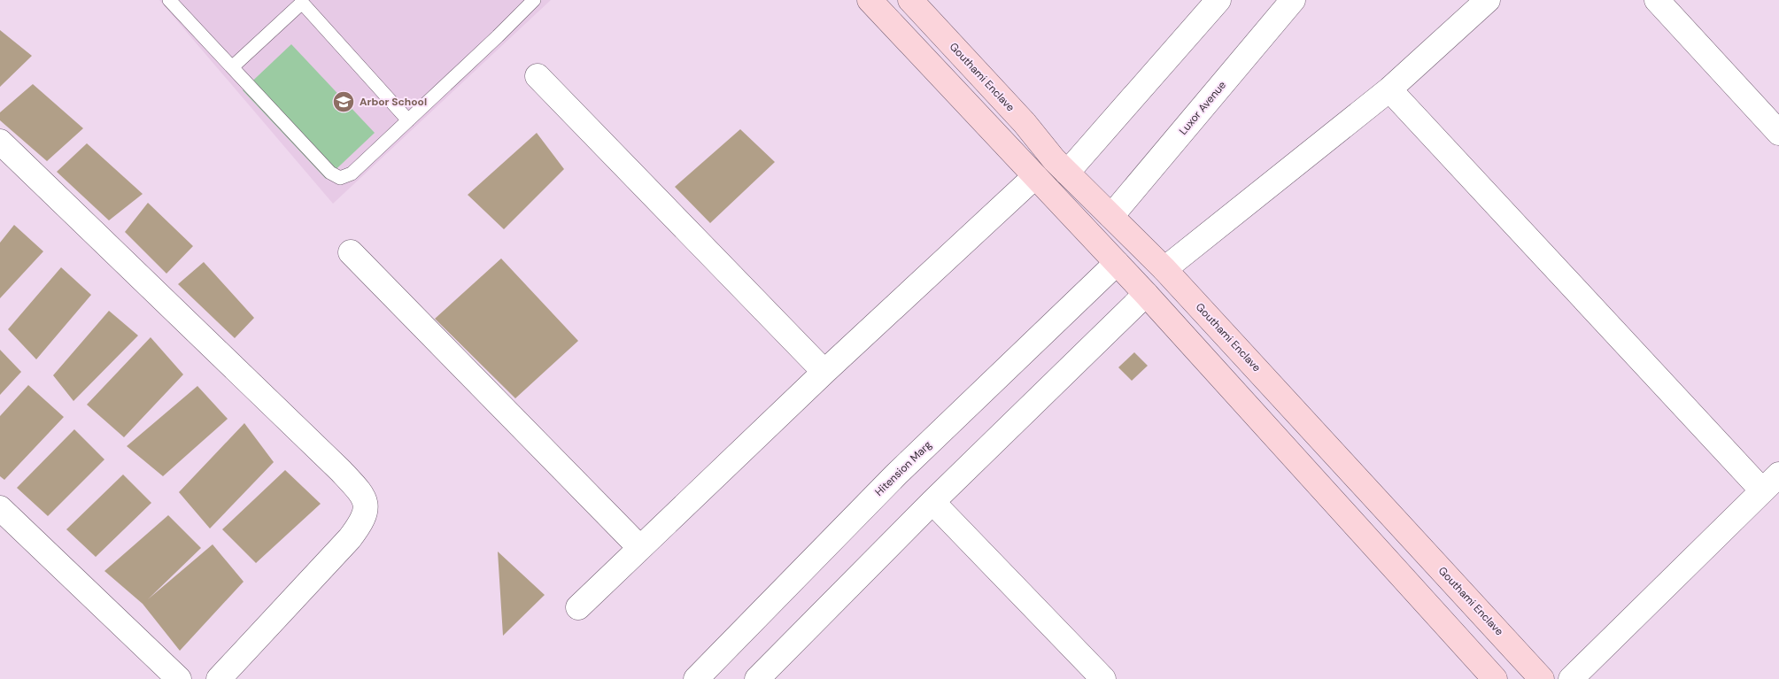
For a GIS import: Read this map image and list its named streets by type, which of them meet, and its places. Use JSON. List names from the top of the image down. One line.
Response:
{"streets":{"street":["Gouthami Enclave","Luxor Avenue","Hitension Marg"]},"crossings":[["Gouthami Enclave","Luxor Avenue"]],"places":{"school or university":["Arbor School"]}}
